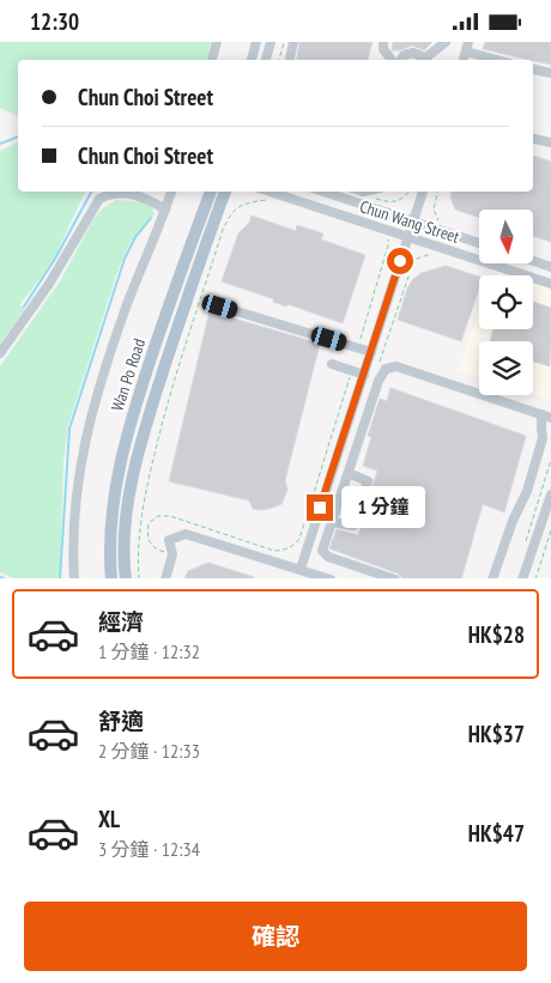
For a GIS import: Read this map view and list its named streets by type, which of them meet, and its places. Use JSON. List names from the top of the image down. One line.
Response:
{"streets":{"main road":["Wan Po Road"],"street":["Chun Wang Street"]},"north":"bottom","page":{"status":"12:30","banner":["Chun Choi Street","Chun Choi Street"],"bubble":"1 分鐘","list":[{"name":"經濟","note":"1 分鐘 · 12:32","value":"HK$28"},{"name":"舒適","note":"2 分鐘 · 12:33","value":"HK$37"},{"name":"XL","note":"3 分鐘 · 12:34","value":"HK$47"}],"buttons":"確認"}}
